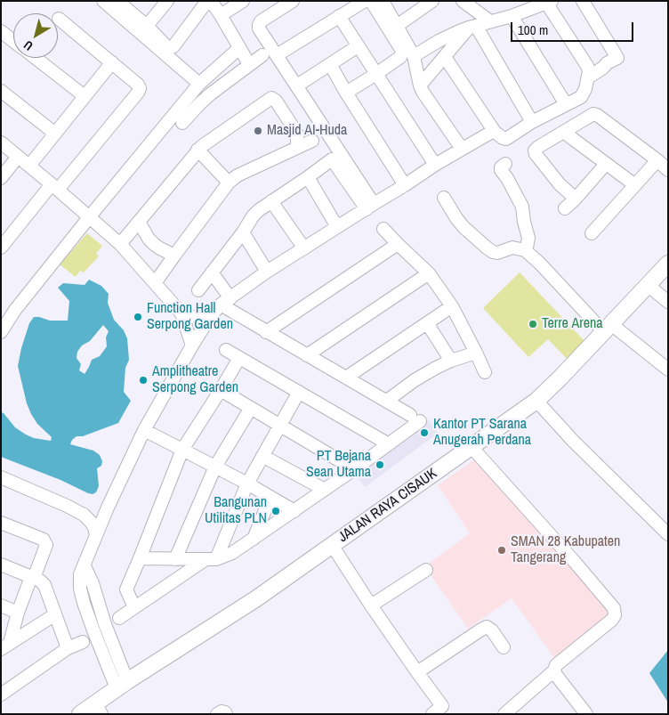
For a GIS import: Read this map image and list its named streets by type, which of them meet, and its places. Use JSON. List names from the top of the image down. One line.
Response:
{"streets":{"main road":["JALAN RAYA CISAUK"]},"places":["Masjid AI-Huda","Function Hall Serpong Garden","Terre Arena","Amplitheatre Serpong Garden","Kantor PT Sarana Anugerah Perdana","PT Bejana Sean Utama","Bangunan Utilitas PLN","SMAN 28 Kabupaten Tangerang"],"scale_bar":"100 m","north":"bottom left"}
